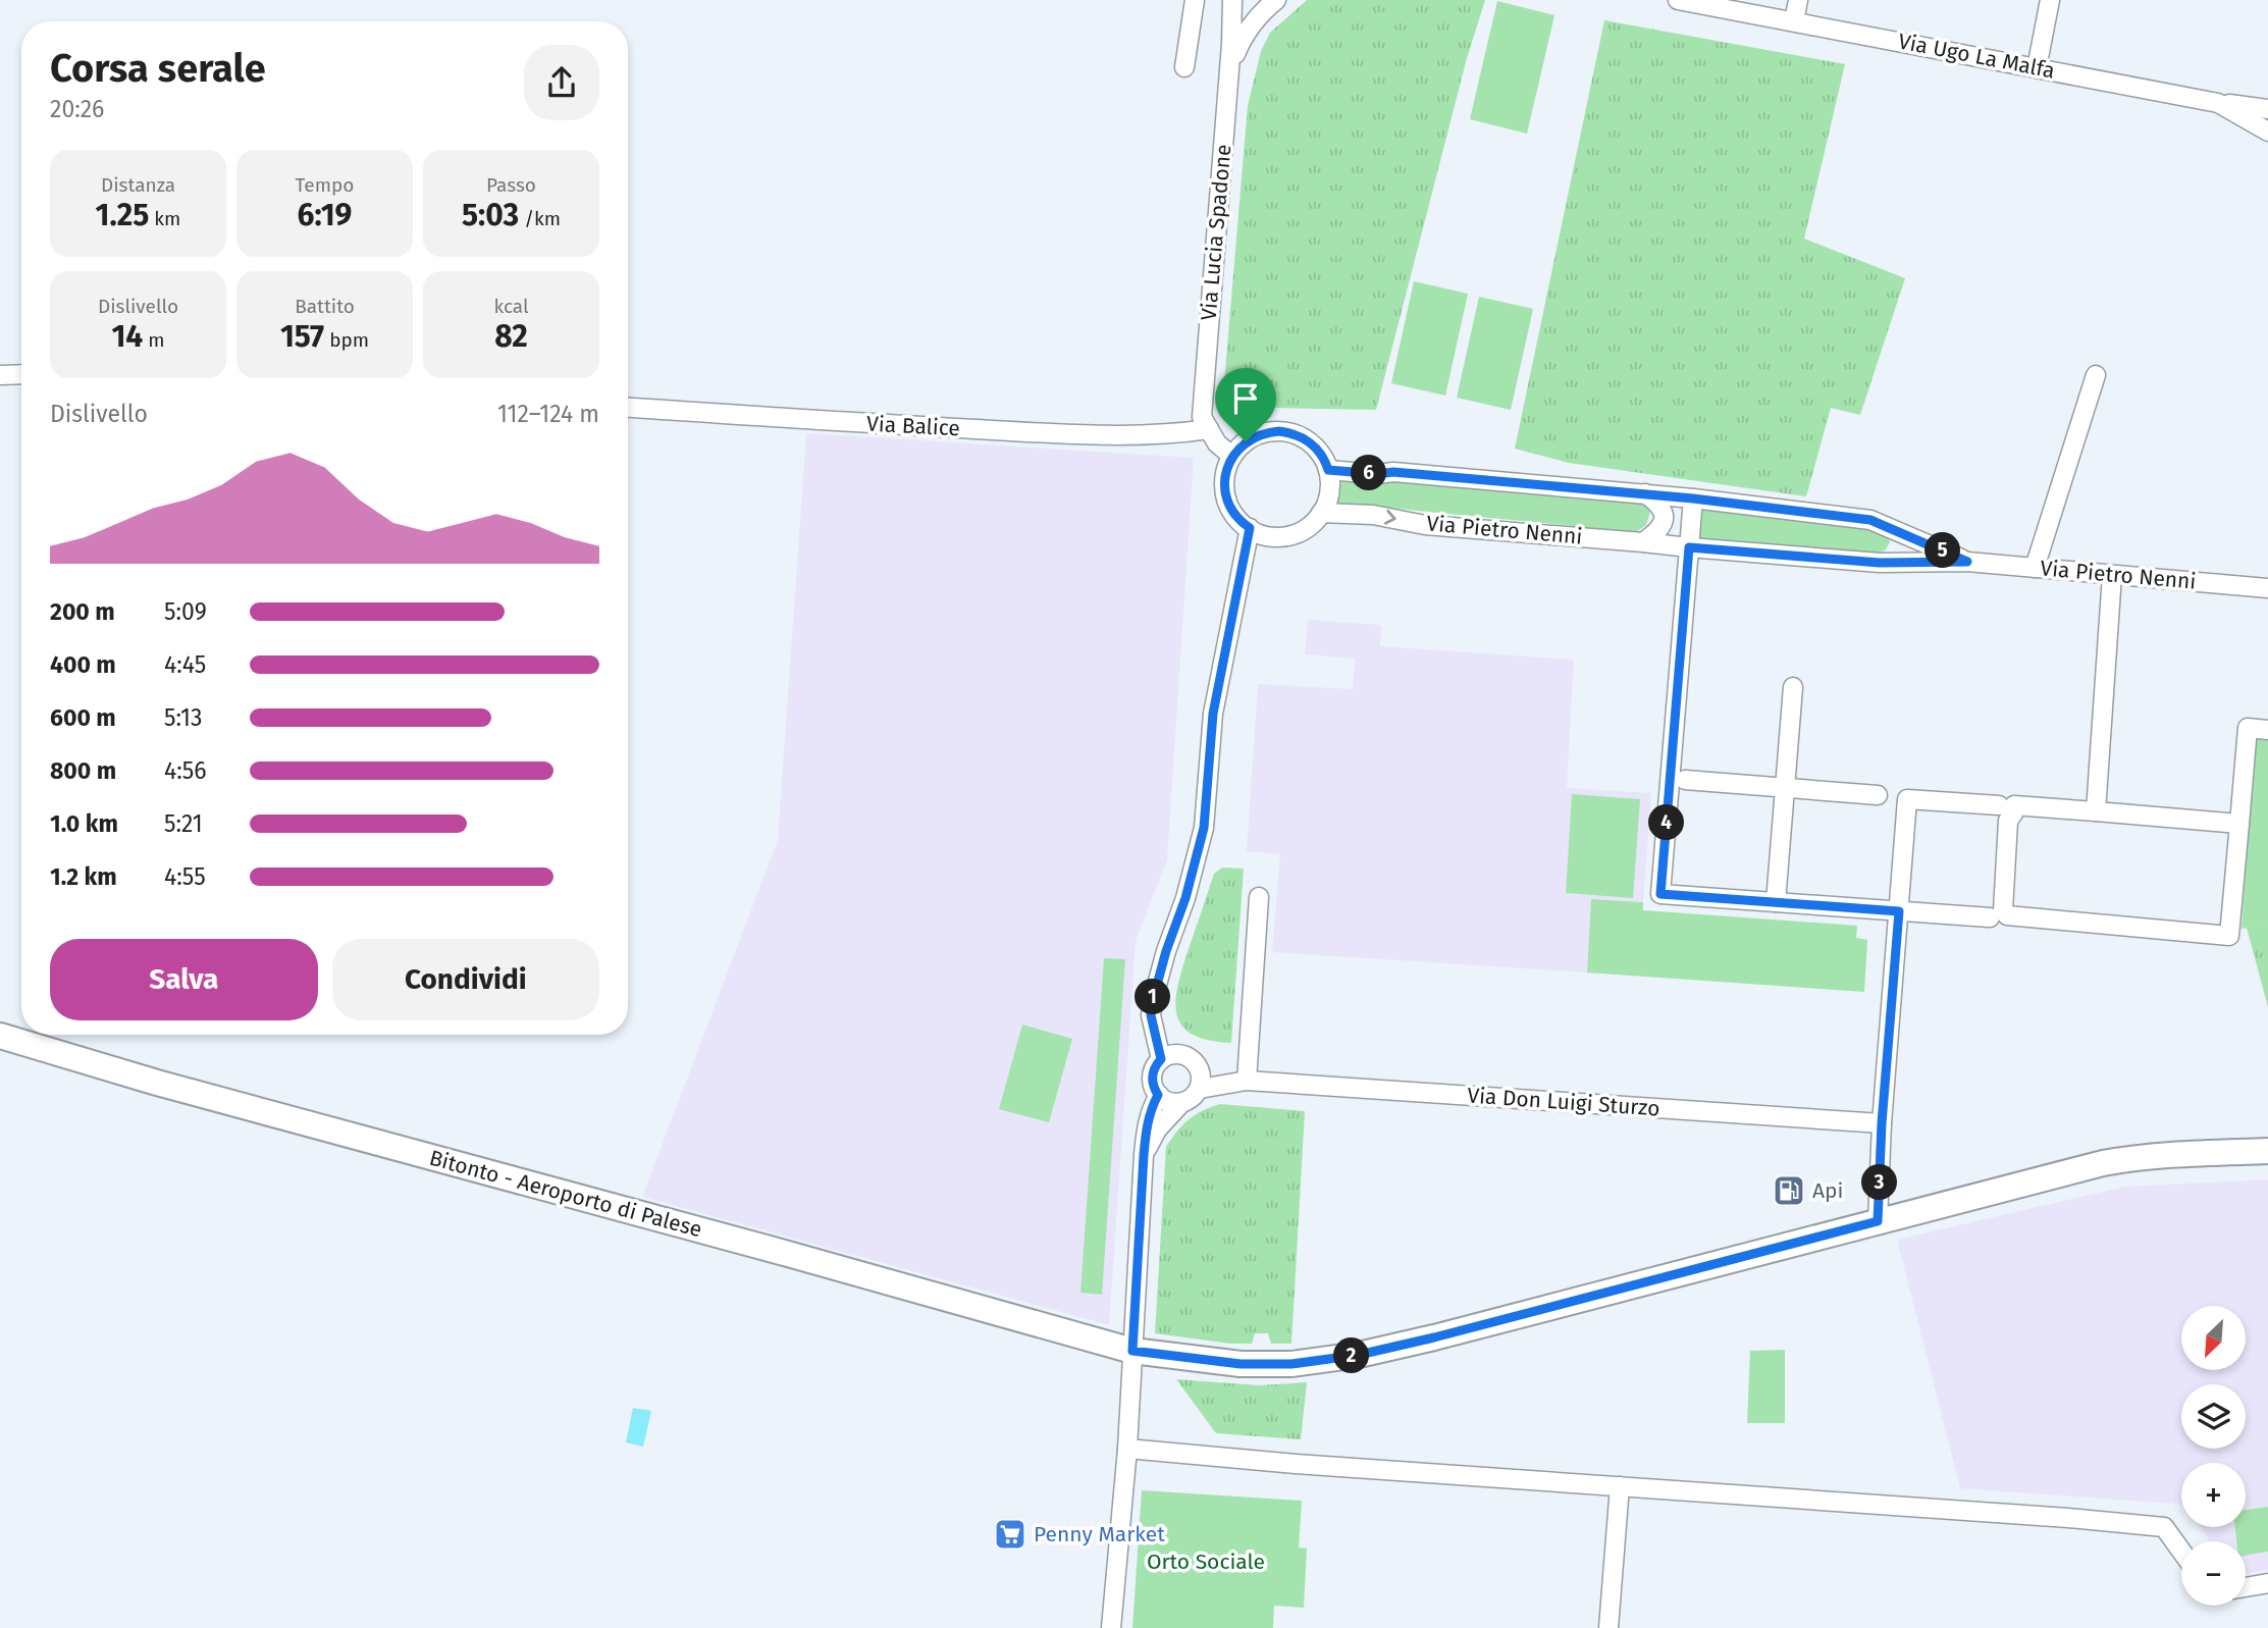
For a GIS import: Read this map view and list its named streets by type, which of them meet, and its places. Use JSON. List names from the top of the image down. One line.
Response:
{"streets":{"main road":["Bitonto - Aeroporto di Palese"],"street":["Via Ugo La Malfa","Via Lucia Spadone","Via Balice","Via Pietro Nenni","Via Don Luigi Sturzo"]},"crossings":[["Via Lucia Spadone","Via Balice"]],"parks":["Orto Sociale"],"places":{"fuel station":["Api"],"supermarket":["Penny Market"]},"north":"bottom left","page":{"heading":["Corsa serale","20:26"],"stats":[["Distanza","1.25 km"],["Tempo","6:19"],["Passo","5:03 /km"],["Dislivello","14 m"],["Battito","157 bpm"],["kcal","82"]],"chart":["Dislivello","112–124 m"],"pins":["6","5","4","1","3","2"],"list":[{"name":"200 m","note":"5:09"},{"name":"400 m","note":"4:45"},{"name":"600 m","note":"5:13"},{"name":"800 m","note":"4:56"},{"name":"1.0 km","note":"5:21"},{"name":"1.2 km","note":"4:55"}],"buttons":["Salva","Condividi"],"map_buttons":["+","−"]}}
